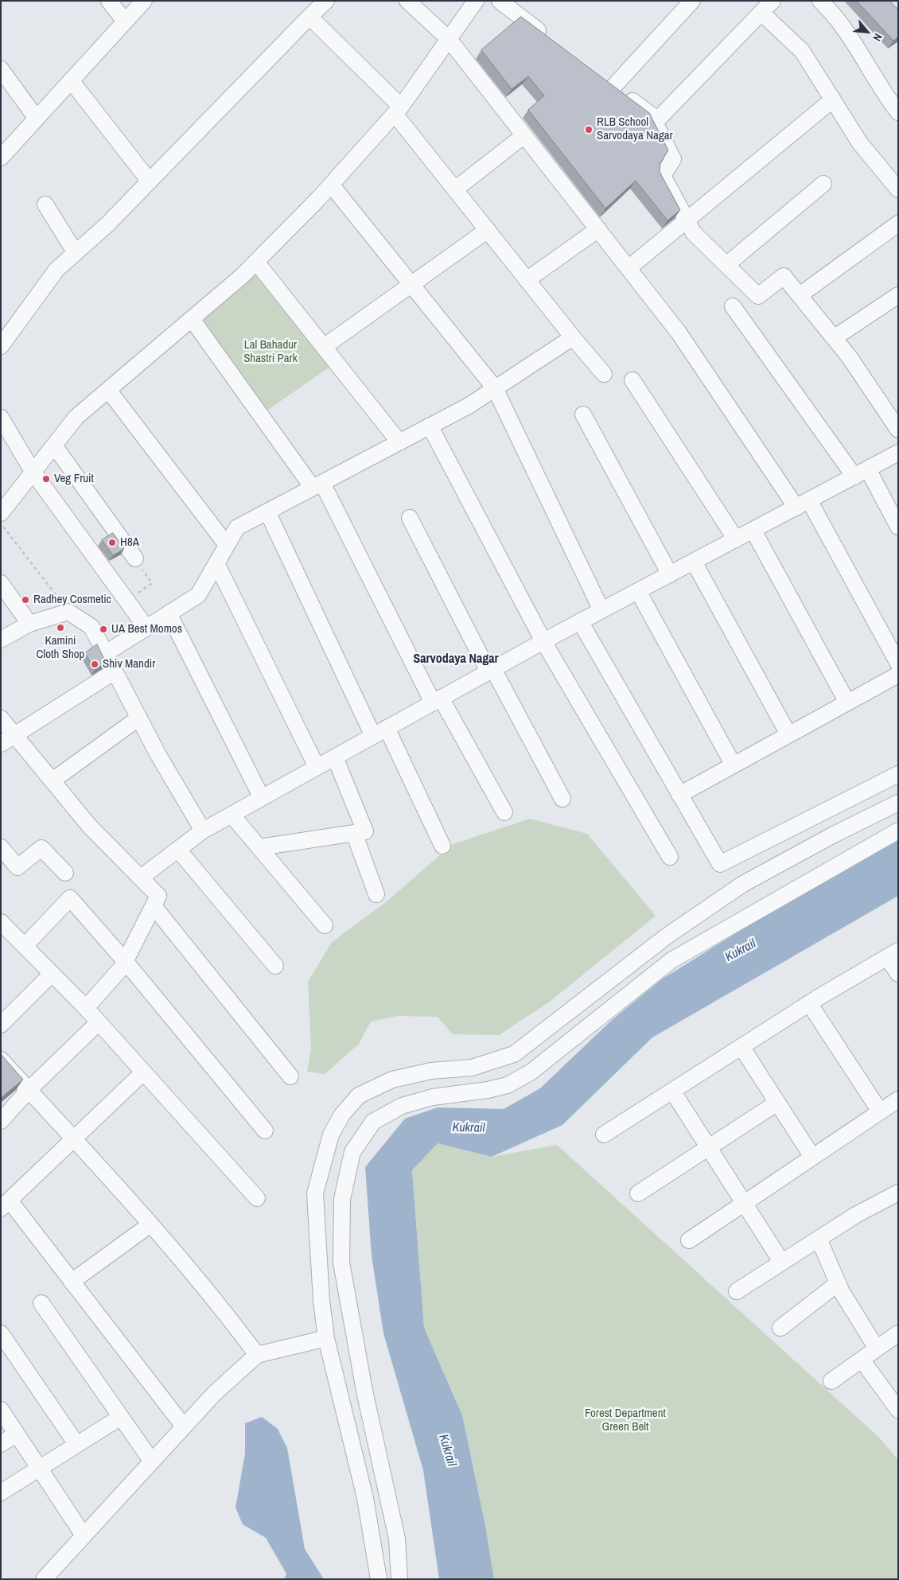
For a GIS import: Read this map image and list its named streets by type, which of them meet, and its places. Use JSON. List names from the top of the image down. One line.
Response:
{"districts":["Sarvodaya Nagar"],"water":["Kukrail"],"parks":["Lal Bahadur Shastri Park","Forest Department Green Belt"],"places":["RLB School Sarvodaya Nagar","Veg Fruit","H8A","Radhey Cosmetic","Kamini Cloth Shop","UA Best Momos","Shiv Mandir"],"north":"bottom right"}
